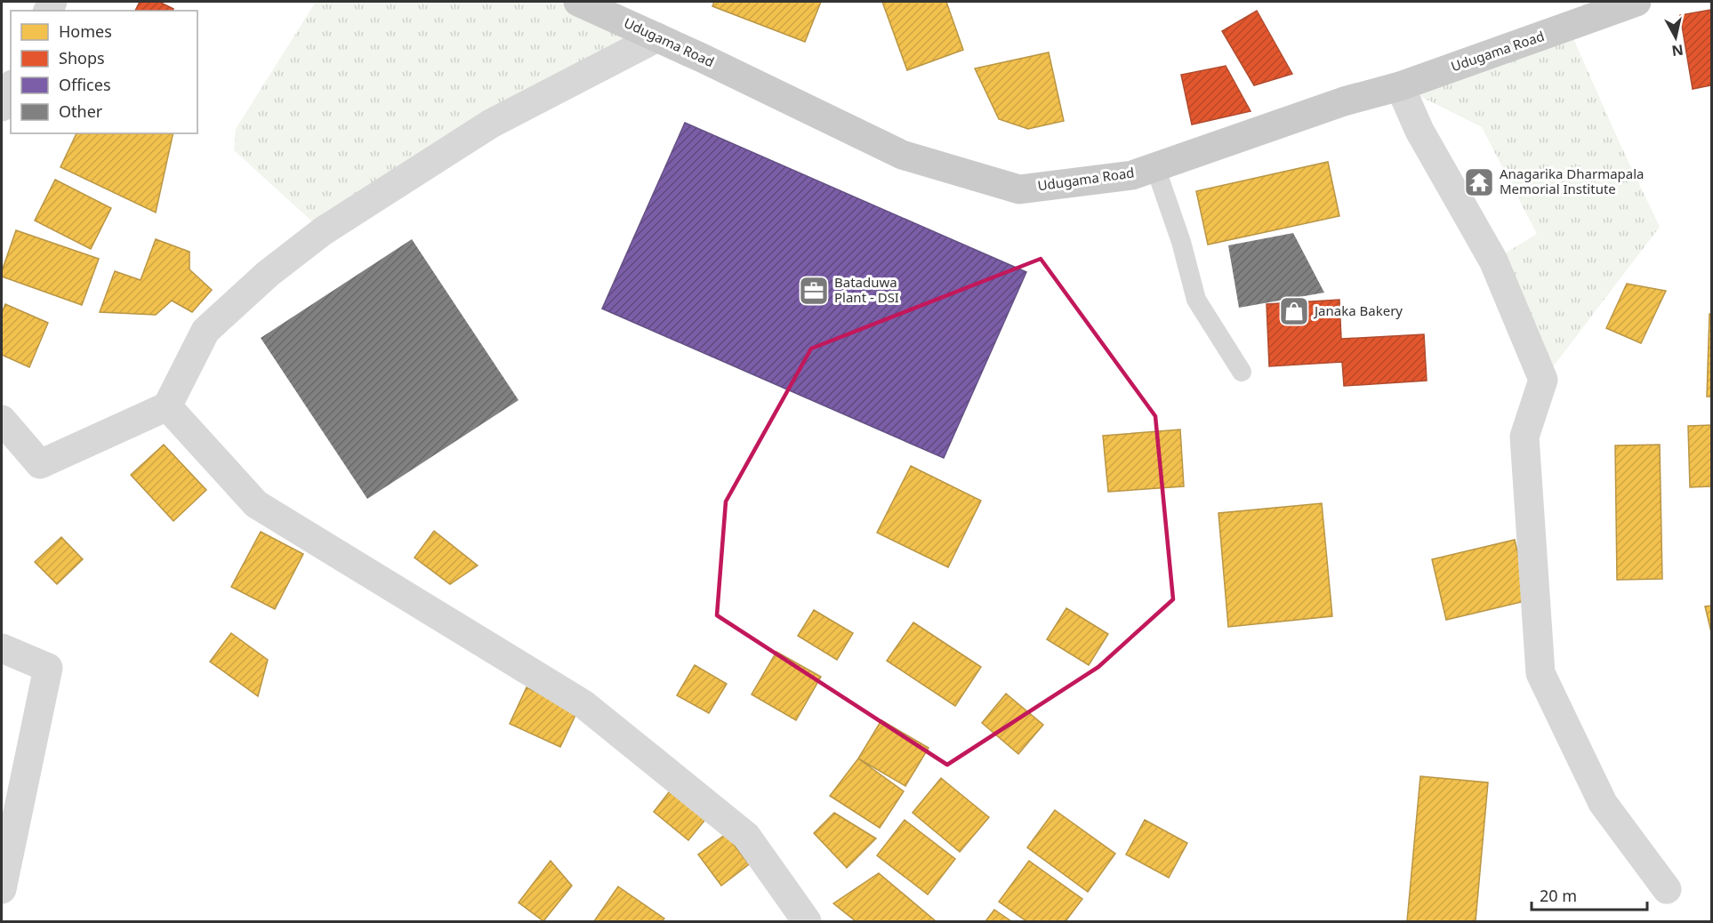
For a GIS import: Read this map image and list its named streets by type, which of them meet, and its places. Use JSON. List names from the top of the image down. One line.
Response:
{"streets":{"main road":["Udugama Road"]},"places":{"temple":["Anagarika Dharmapala Memorial Institute"],"office":["Bataduwa Plant - DSI"],"shop":["Janaka Bakery"]},"legend":["Homes","Shops","Offices","Other"],"scale_bar":"20 m","north":"bottom"}
